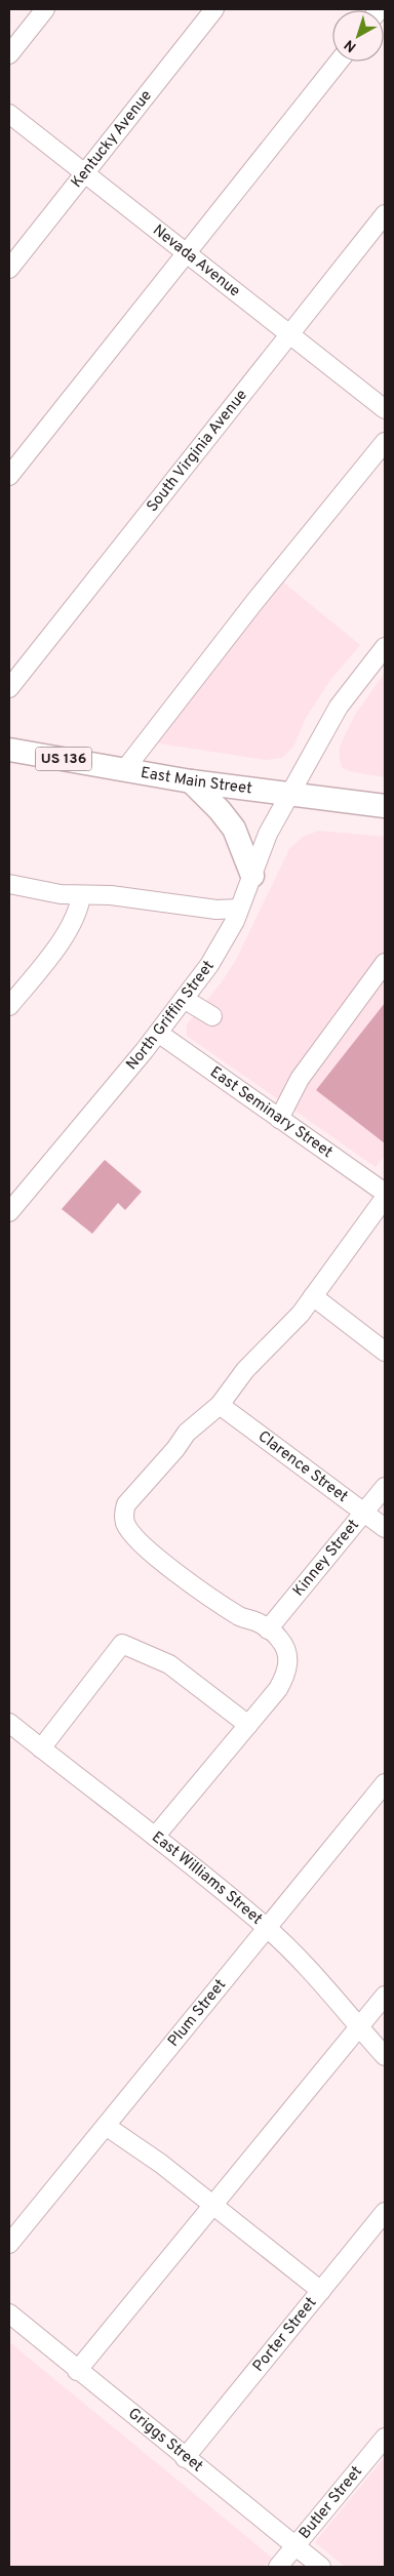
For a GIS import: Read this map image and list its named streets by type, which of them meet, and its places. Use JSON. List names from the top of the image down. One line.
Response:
{"streets":{"main road":["US 136","East Main Street"],"street":["Kentucky Avenue","Nevada Avenue","South Virginia Avenue","North Griffin Street","East Seminary Street","Clarence Street","Kinney Street","East Williams Street","Plum Street","Porter Street","Griggs Street","Butler Street"]},"crossings":[["Kentucky Avenue","Nevada Avenue"],["Nevada Avenue","South Virginia Avenue"],["East Main Street","North Griffin Street"],["North Griffin Street","East Seminary Street"],["Clarence Street","Kinney Street"],["East Williams Street","Plum Street"],["Porter Street","Griggs Street"],["Griggs Street","Butler Street"]],"north":"bottom left"}
